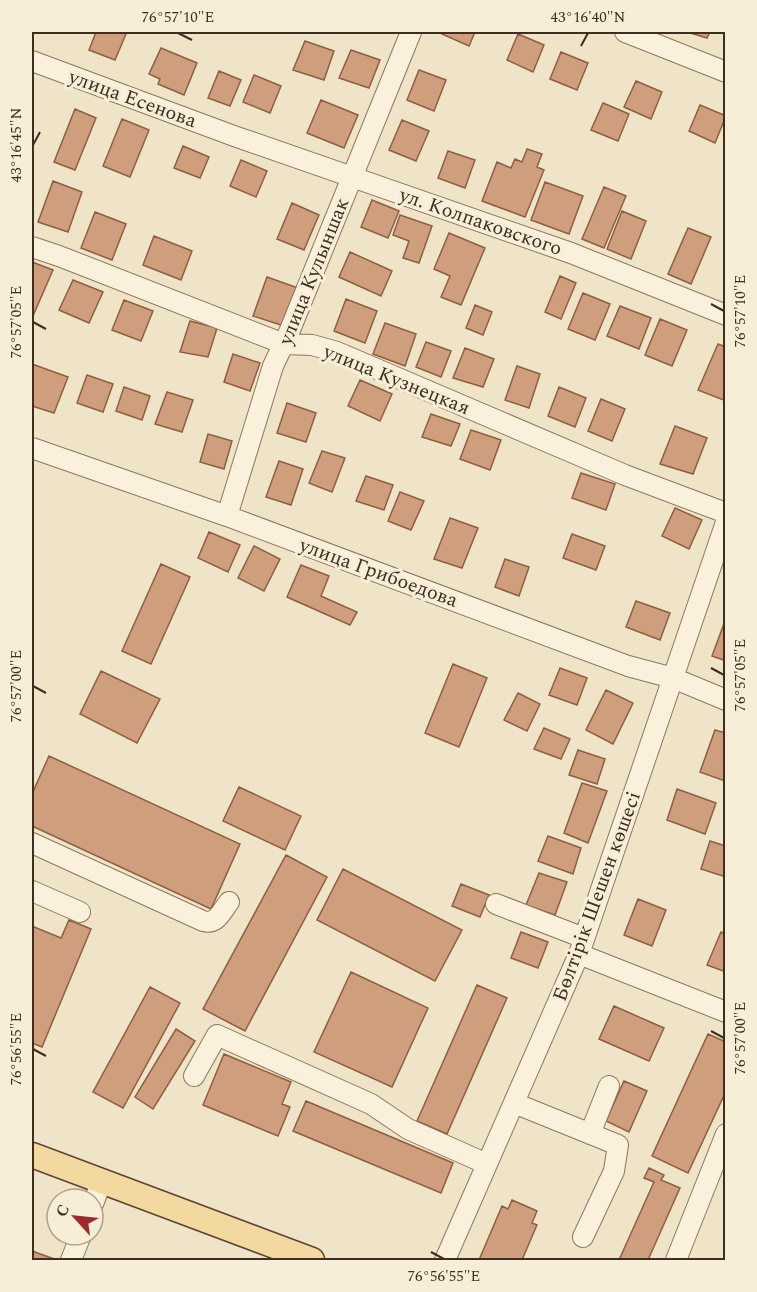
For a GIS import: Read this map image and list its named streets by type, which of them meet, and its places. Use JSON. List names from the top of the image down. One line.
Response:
{"streets":{"street":["улица Есенова","ул. Kолпаковского","улица Кулыншак","улица Кузнецкая","улица Грибоедова","Бөлтірік Шешен көшесі"]},"crossings":[["улица Есенова","ул. Kолпаковского"],["ул. Kолпаковского","улица Кулыншак"],["улица Кулыншак","улица Кузнецкая"],["улица Кулыншак","улица Грибоедова"],["улица Грибоедова","Бөлтірік Шешен көшесі"]],"north":"top left","coordinates":["76°57'10\"E","43°16'40\"N","43°16'45\"N","76°57'05\"E","76°57'00\"E","76°56'55\"E"]}
